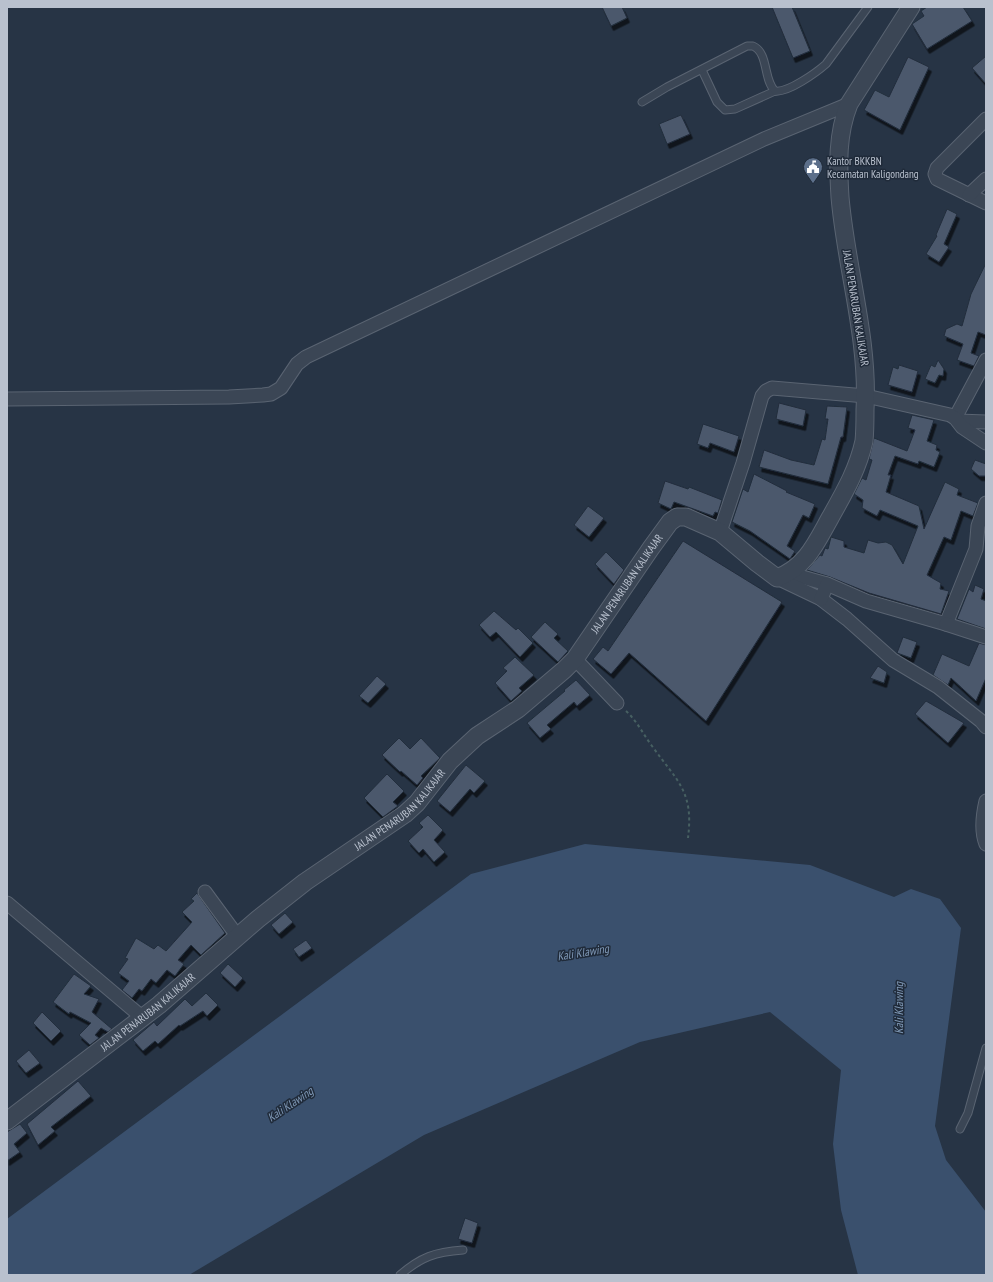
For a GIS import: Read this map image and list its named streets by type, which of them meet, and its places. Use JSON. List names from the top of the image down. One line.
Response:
{"streets":{"street":["JALAN PENARUBAN KALIKAJAR"]},"water":["Kali Klawing"],"places":{"public building":["Kantor BKKBN Kecamatan Kaligondang"]}}
